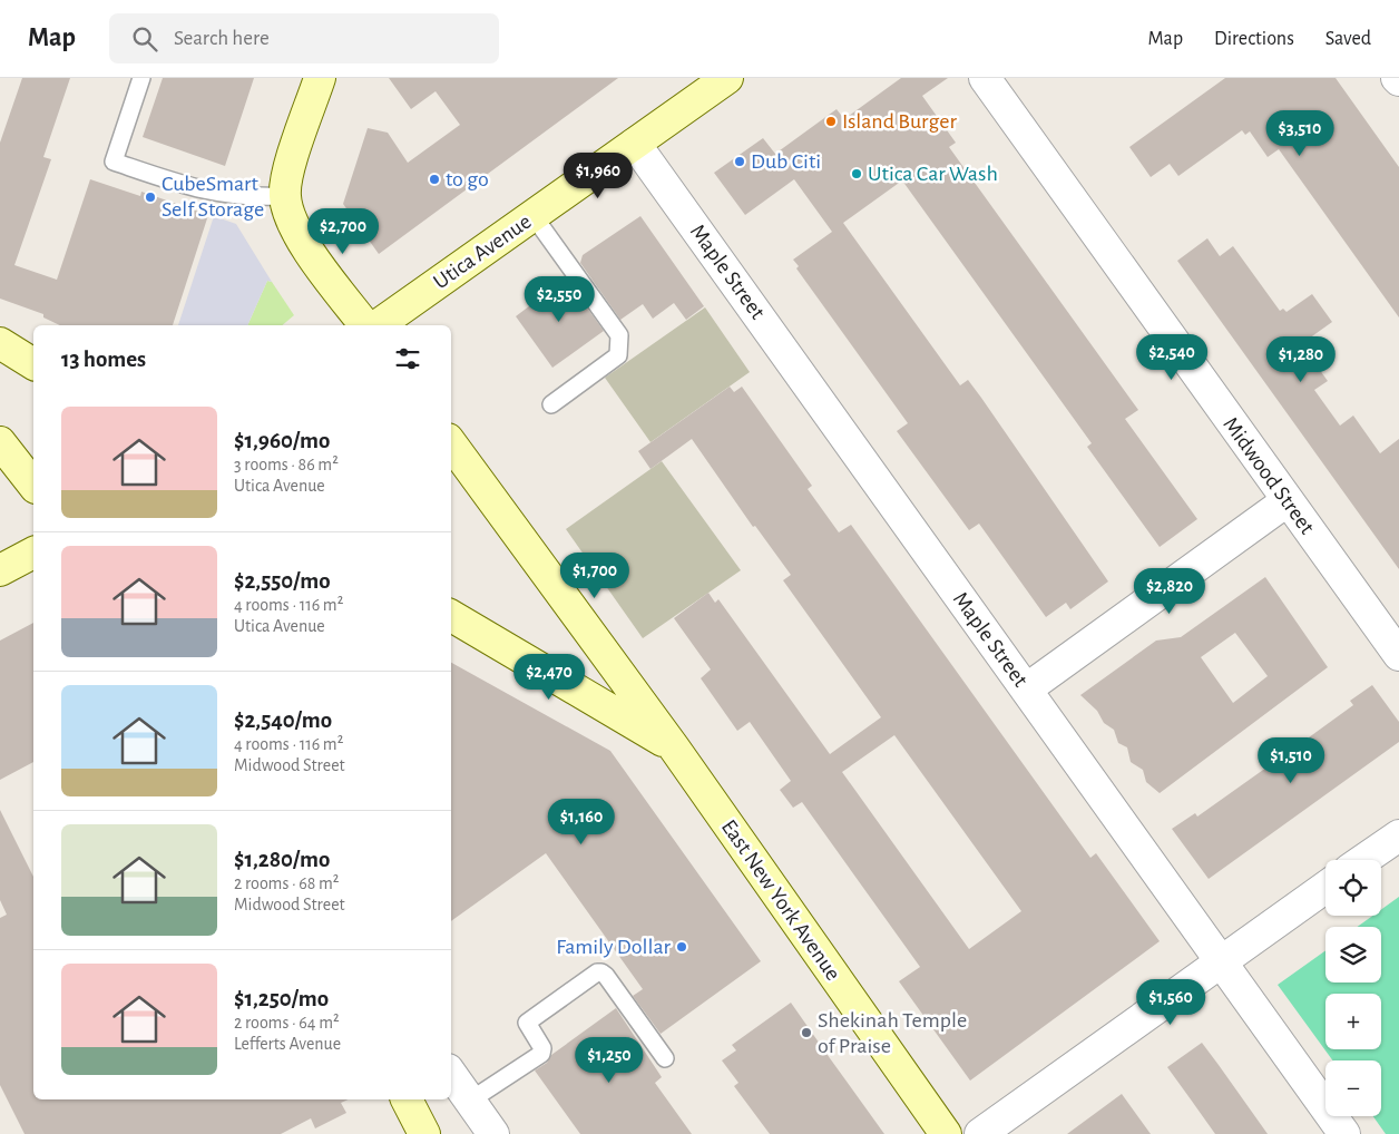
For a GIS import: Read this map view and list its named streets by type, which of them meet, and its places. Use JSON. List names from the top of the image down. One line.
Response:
{"streets":{"main road":["Utica Avenue","East New York Avenue"],"street":["Maple Street","Midwood Street"]},"crossings":[["Utica Avenue","Maple Street"]],"places":["Island Burger","Dub Citi","Utica Car Wash","to go","CubeSmart Self Storage","Family Dollar","Shekinah Temple of Praise"],"page":{"header":"Map","search":"Search here","nav":["Map","Directions","Saved"],"price":["$3,510","$1,960","$2,700","$2,550","$2,540","$1,280","$1,700","$2,820","$2,470","$1,510","$1,160","$1,560","$1,250"],"heading":"13 homes","list":[{"name":"$1,960/mo","note":"3 rooms · 86 m² · Utica Avenue"},{"name":"$2,550/mo","note":"4 rooms · 116 m² · Utica Avenue"},{"name":"$2,540/mo","note":"4 rooms · 116 m² · Midwood Street"},{"name":"$1,280/mo","note":"2 rooms · 68 m² · Midwood Street"},{"name":"$1,250/mo","note":"2 rooms · 64 m² · Lefferts Avenue"}],"map_buttons":["+","−"]}}
